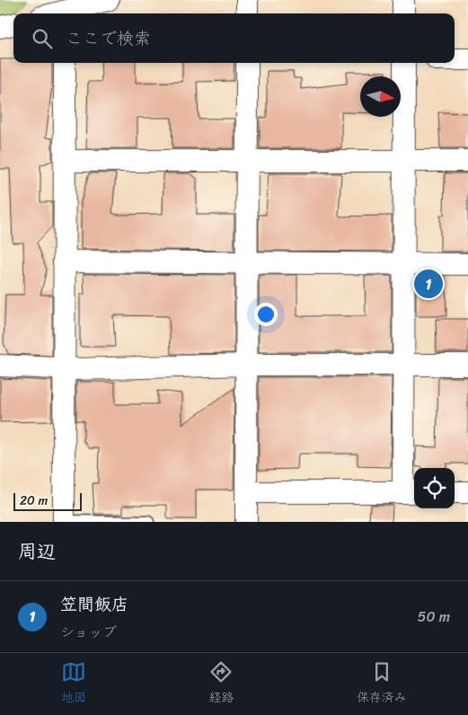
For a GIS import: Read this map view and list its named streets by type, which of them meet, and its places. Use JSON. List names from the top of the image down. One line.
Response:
{"scale_bar":"20 m","north":"right","page":{"search":"ここで検索","pins":"1","scale":"20 m","heading":"周辺","list":[{"mark":"1","name":"笠間飯店","note":"ショップ","value":"50 m"}],"nav":["地図","経路","保存済み"]}}
